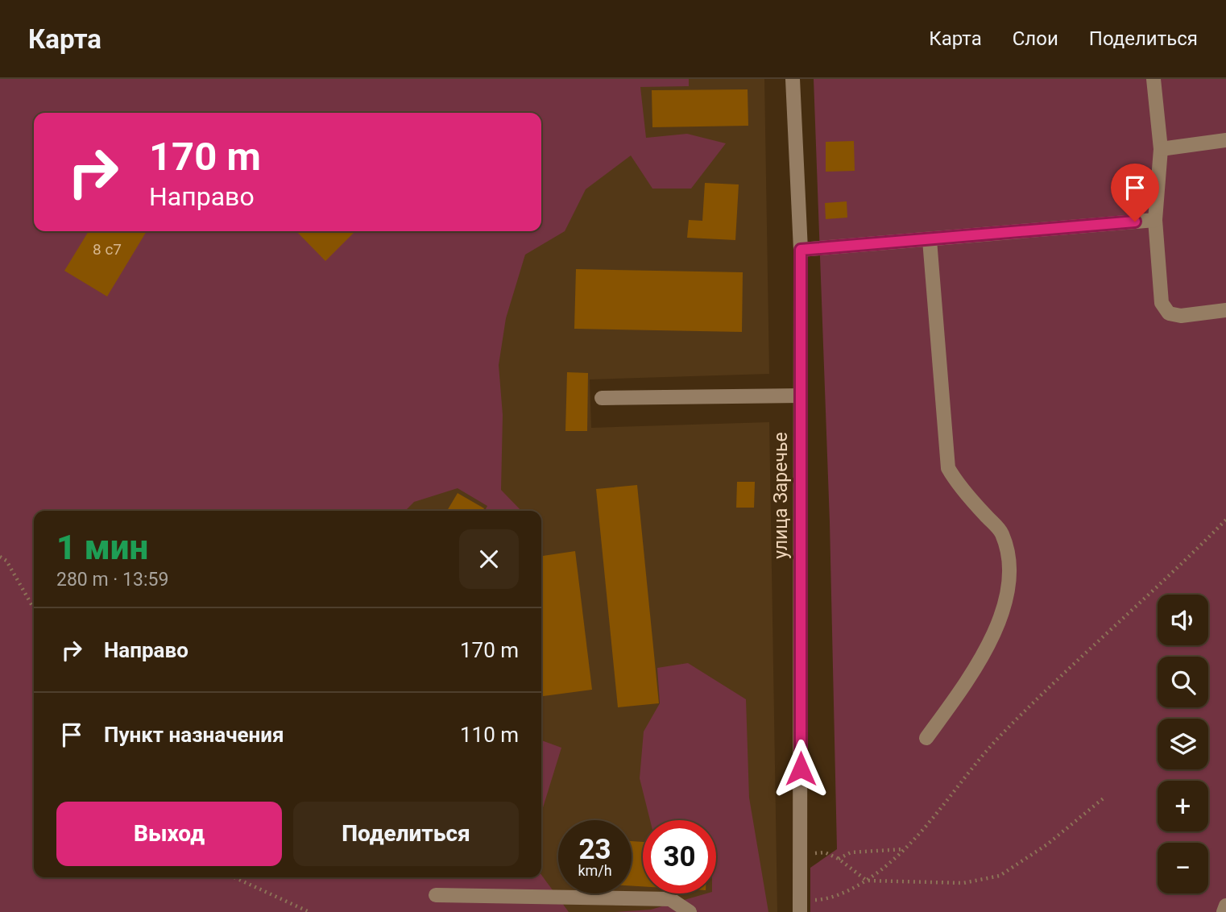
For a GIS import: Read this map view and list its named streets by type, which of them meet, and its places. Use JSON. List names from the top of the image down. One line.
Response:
{"streets":{"street":["улица Заречье"]},"house_numbers":["8 с7"],"page":{"header":"Карта","nav":["Карта","Слои","Поделиться"],"turn":["170 m","Направо"],"heading":["1 мин","280 m · 13:59"],"map_buttons":["+","−"],"list":[{"name":"Направо","value":"170 m"},{"name":"Пункт назначения","value":"110 m"}],"buttons":["Выход","Поделиться"],"speed":"23 km/h","limit":"30"}}
